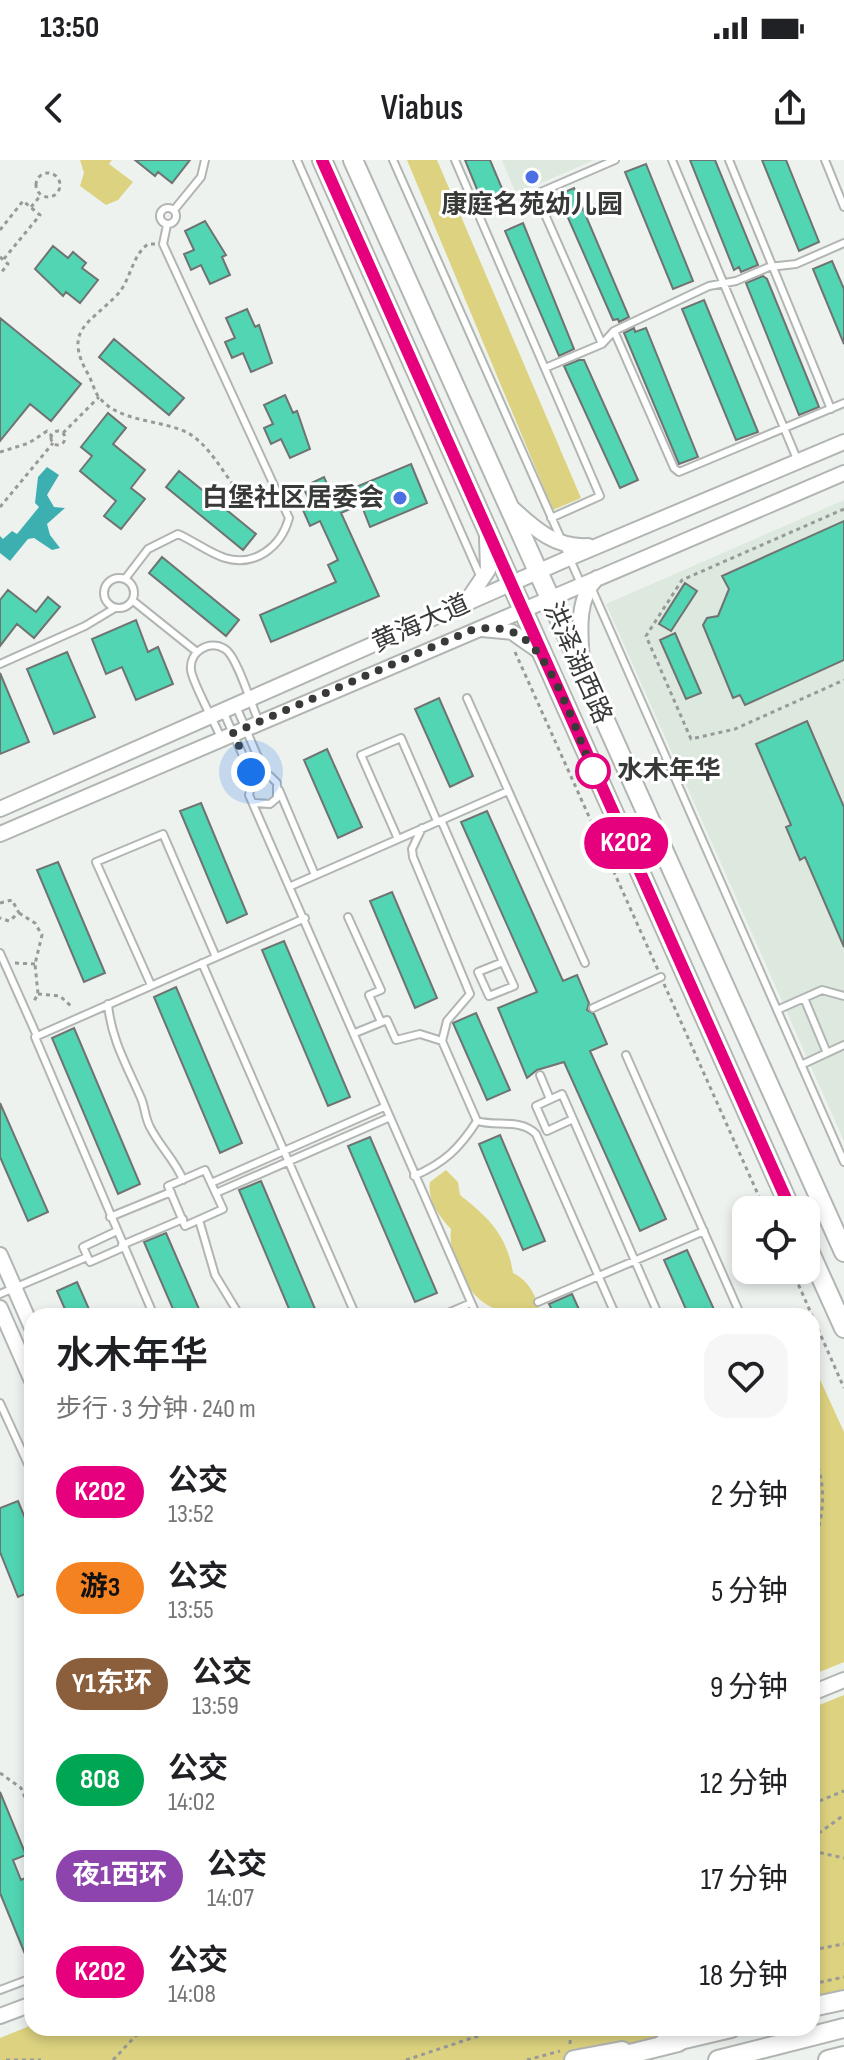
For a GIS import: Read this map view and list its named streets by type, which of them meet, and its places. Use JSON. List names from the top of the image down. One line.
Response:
{"streets":{"main road":["洪泽湖西路"],"street":["黄海大道"]},"crossings":[["黄海大道","洪泽湖西路"]],"places":["康庭名苑幼儿园","白堡社区居委会","水木年华"],"lines":["bus line K202"],"page":{"status":"13:50","header":"Viabus","on_map":"K202","heading":["水木年华","步行 · 3 分钟 · 240 m"],"list":[{"mark":"K202","name":"公交","note":"13:52","value":"2 分钟"},{"mark":"游3","name":"公交","note":"13:55","value":"5 分钟"},{"mark":"Y1东环","name":"公交","note":"13:59","value":"9 分钟"},{"mark":"808","name":"公交","note":"14:02","value":"12 分钟"},{"mark":"夜1西环","name":"公交","note":"14:07","value":"17 分钟"},{"mark":"K202","name":"公交","note":"14:08","value":"18 分钟"}]}}
